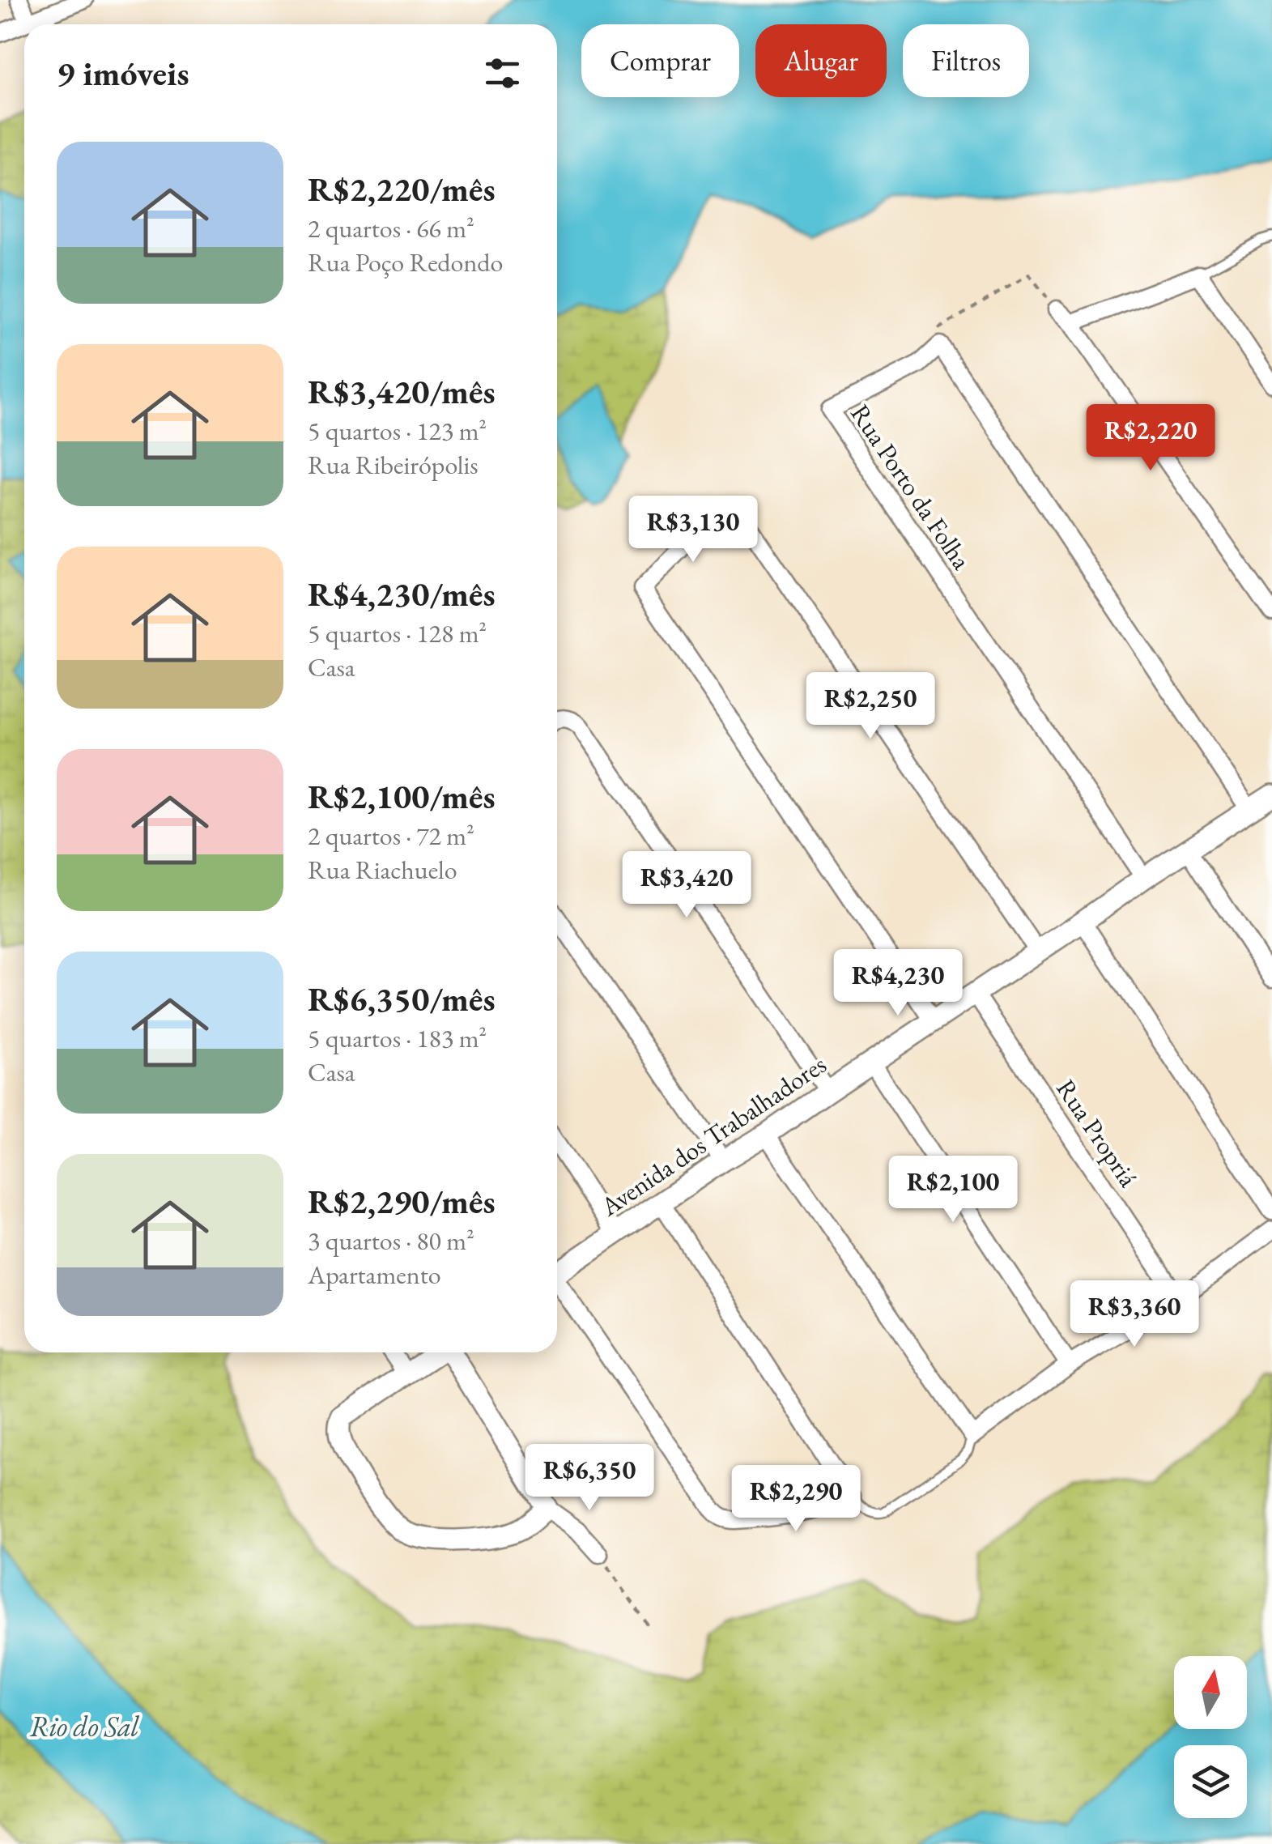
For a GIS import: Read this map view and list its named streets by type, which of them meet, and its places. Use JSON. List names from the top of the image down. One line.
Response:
{"streets":{"street":["Rua Porto da Folha","Rua Propriá","Avenida dos Trabalhadores"]},"crossings":[["Rua Porto da Folha","Avenida dos Trabalhadores"],["Rua Propriá","Avenida dos Trabalhadores"]],"water":["Rio do Sal"],"north":"top","page":{"chip":["Comprar","Alugar","Filtros"],"heading":"9 imóveis","list":[{"name":"R$2,220/mês","note":"2 quartos · 66 m² · Rua Poço Redondo"},{"name":"R$3,420/mês","note":"5 quartos · 123 m² · Rua Ribeirópolis"},{"name":"R$4,230/mês","note":"5 quartos · 128 m² · Casa"},{"name":"R$2,100/mês","note":"2 quartos · 72 m² · Rua Riachuelo"},{"name":"R$6,350/mês","note":"5 quartos · 183 m² · Casa"},{"name":"R$2,290/mês","note":"3 quartos · 80 m² · Apartamento"}],"price":["R$2,220","R$3,130","R$2,250","R$3,420","R$4,230","R$2,100","R$3,360","R$6,350","R$2,290"]}}
